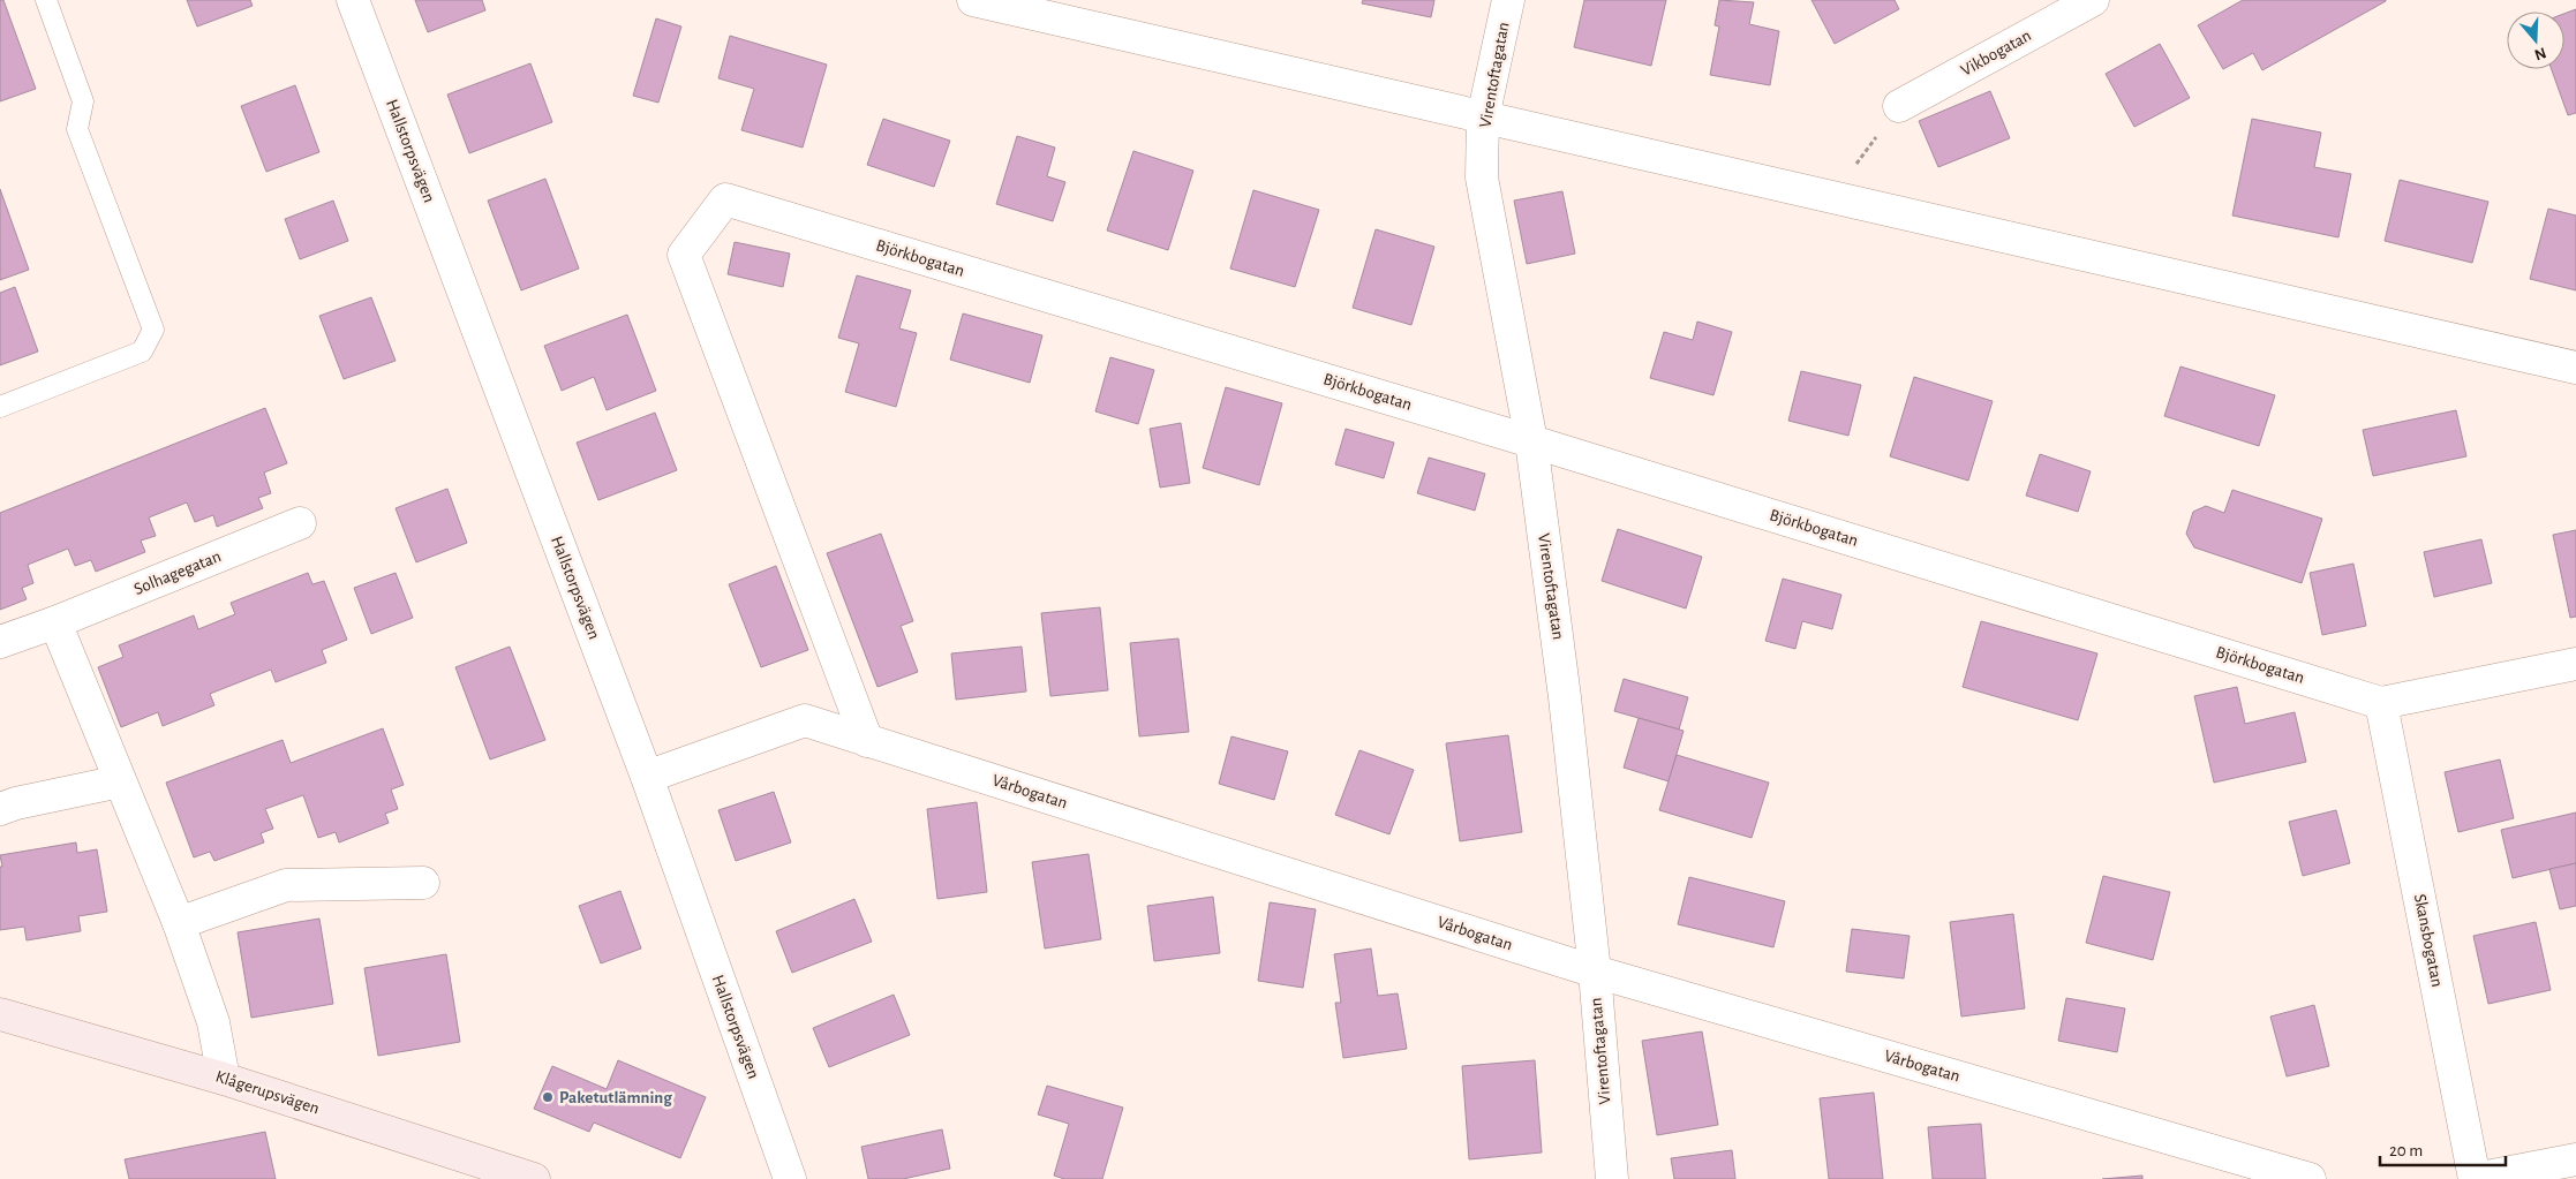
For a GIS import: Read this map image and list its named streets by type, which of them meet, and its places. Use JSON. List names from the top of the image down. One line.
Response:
{"streets":{"street":["Vikbogatan","Virentoftagatan","Hallstorpsvägen","Björkbogatan","Solhagegatan","Vårbogatan","Skansbogatan","Klågerupsvägen"]},"crossings":[["Virentoftagatan","Björkbogatan"],["Virentoftagatan","Vårbogatan"],["Hallstorpsvägen","Vårbogatan"],["Björkbogatan","Vårbogatan"],["Björkbogatan","Skansbogatan"]],"places":["Paketutlämning"],"scale_bar":"20 m","north":"bottom"}
